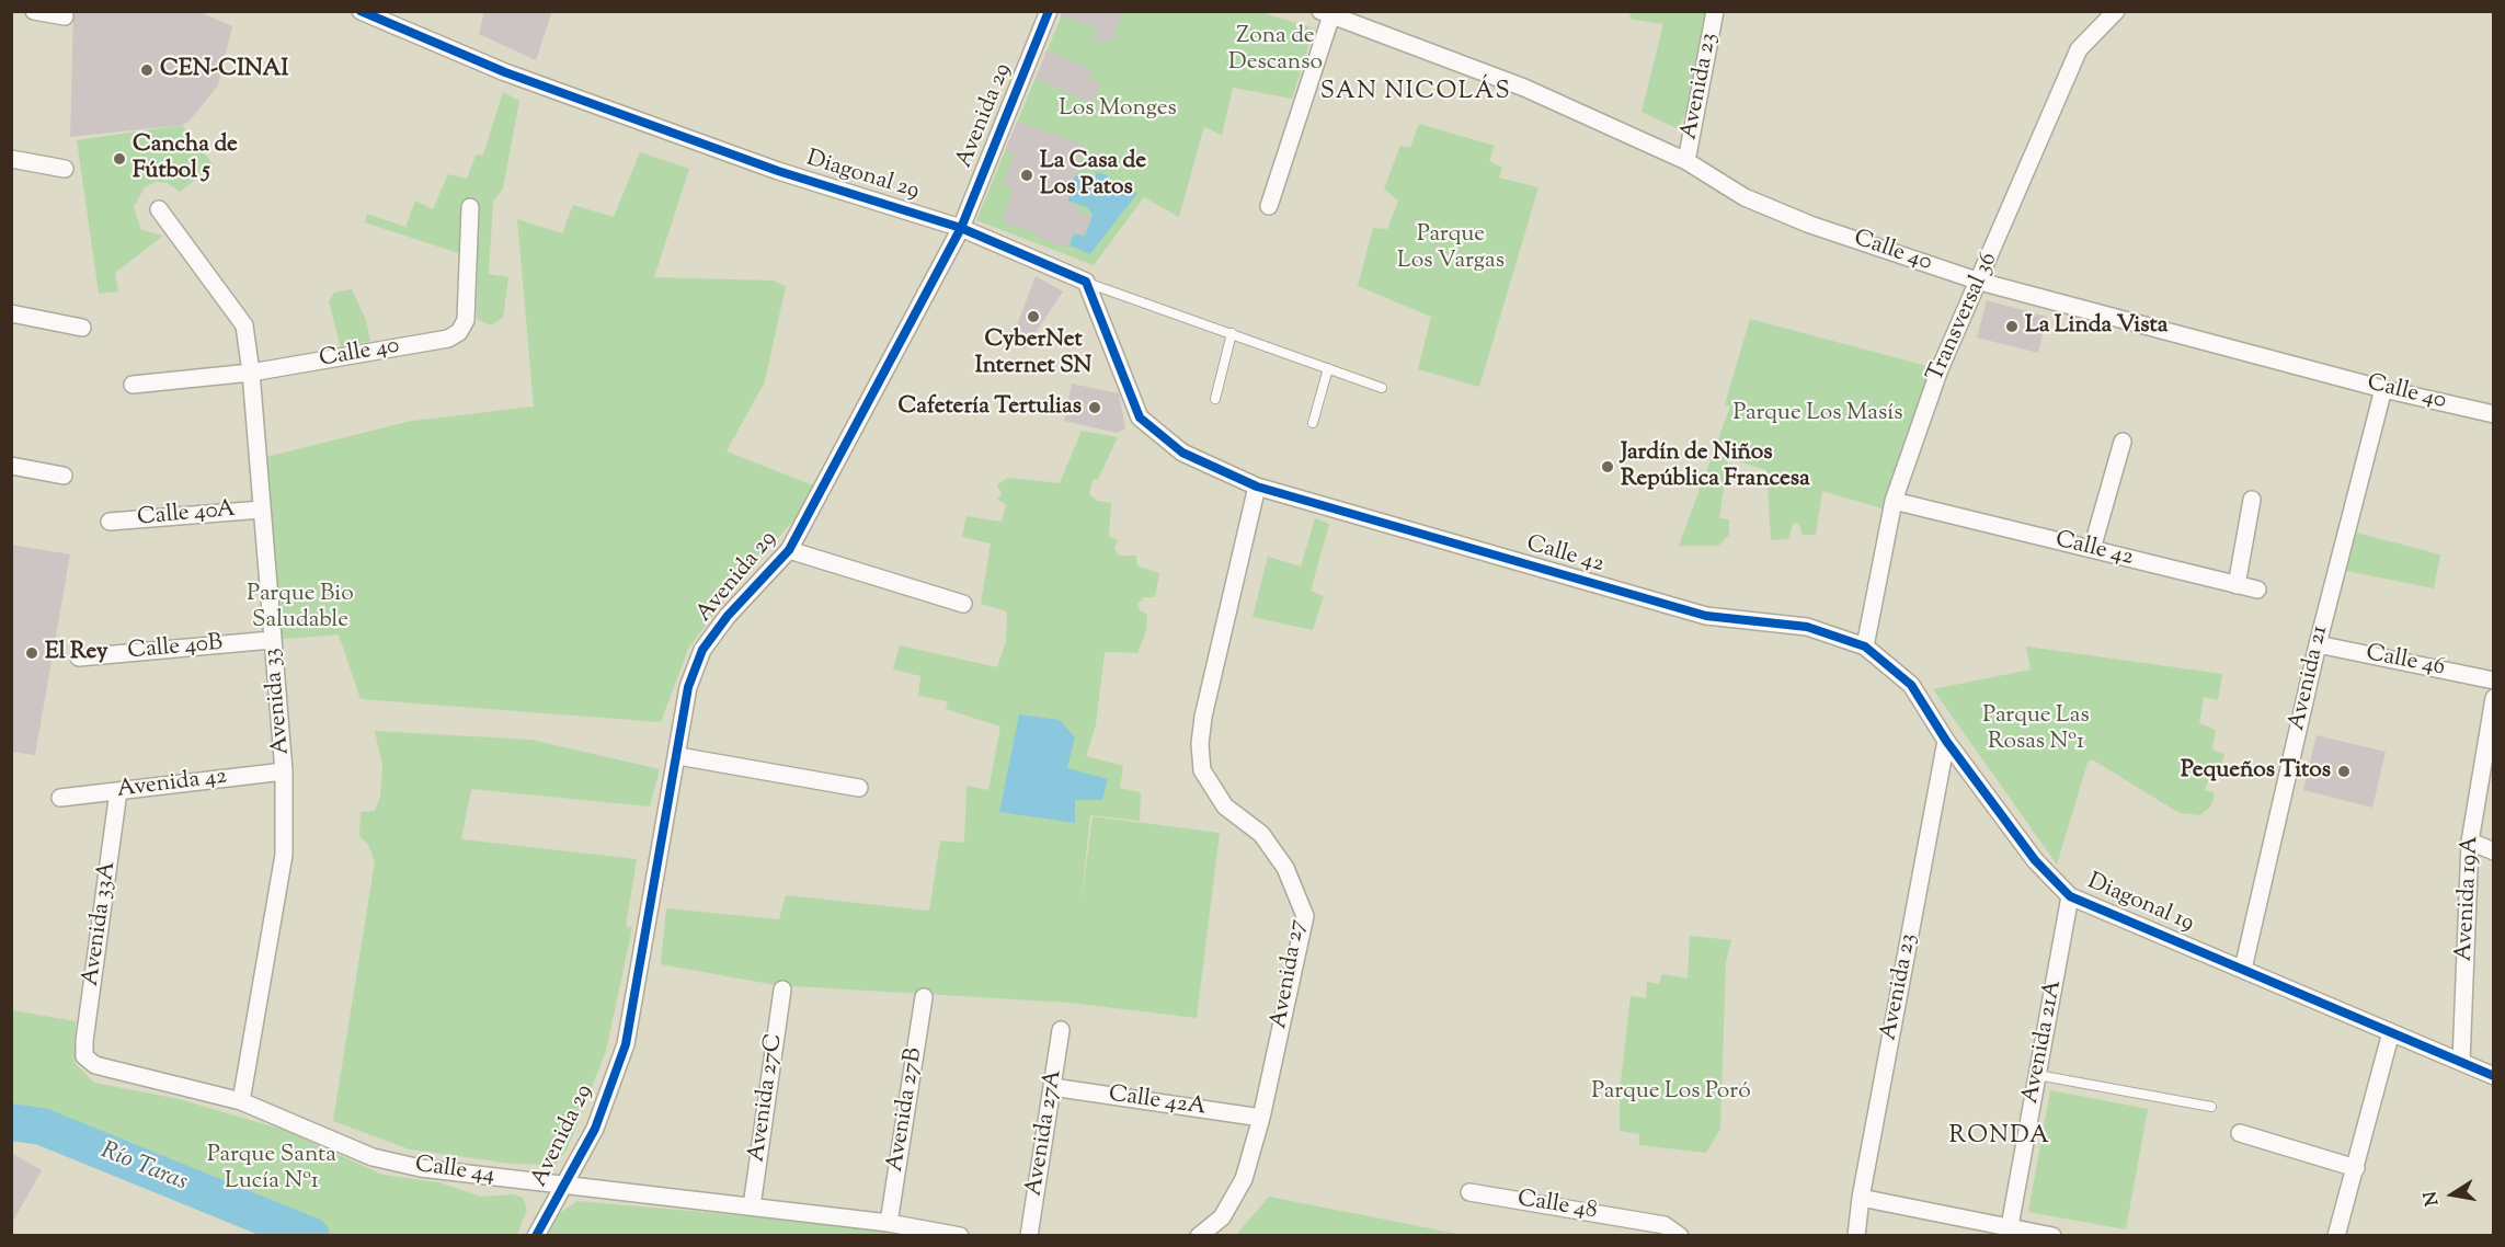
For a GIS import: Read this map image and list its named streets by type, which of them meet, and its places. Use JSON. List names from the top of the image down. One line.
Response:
{"streets":{"street":["Avenida 23","Avenida 29","Diagonal 29","Calle 40","Transversal 36","Calle 40A","Calle 42","Calle 40B","Calle 46","Avenida 21","Avenida 33","Avenida 42","Avenida 19A","Diagonal 19","Avenida 33A","Avenida 27","Avenida 21A","Avenida 27C","Calle 42A","Avenida 27B","Avenida 27A","Calle 44","Calle 48"]},"crossings":[["Avenida 23","Calle 40"],["Avenida 23","Diagonal 19"],["Avenida 29","Diagonal 29"],["Avenida 29","Calle 44"],["Calle 40","Transversal 36"],["Calle 40","Avenida 21"],["Calle 40","Avenida 33"],["Transversal 36","Calle 42"],["Transversal 36","Diagonal 19"],["Calle 40A","Avenida 33"],["Calle 42","Diagonal 19"],["Calle 42","Avenida 27"],["Calle 40B","Avenida 33"],["Calle 46","Avenida 21"],["Avenida 21","Diagonal 19"],["Avenida 33","Avenida 42"],["Avenida 33","Calle 44"],["Avenida 42","Avenida 33A"],["Avenida 19A","Diagonal 19"],["Diagonal 19","Avenida 21A"],["Avenida 33A","Calle 44"],["Avenida 27","Calle 42A"],["Avenida 27C","Calle 44"],["Calle 42A","Avenida 27A"],["Avenida 27B","Calle 44"]],"districts":["SAN NICOLÁS","RONDA"],"water":["Río Taras"],"parks":["Zona de Descanso","Los Monges","Parque Los Vargas","Parque Los Masís","Parque Bio Saludable","Parque Las Rosas Nº1","Parque Los Poró","Parque Santa Lucía Nº1"],"places":["CEN-CINAI","Cancha de Fútbol 5","La Casa de Los Patos","CyberNet Internet SN","La Linda Vista","Cafetería Tertulias","Jardín de Niños República Francesa","El Rey","Pequeños Titos"],"north":"left"}
